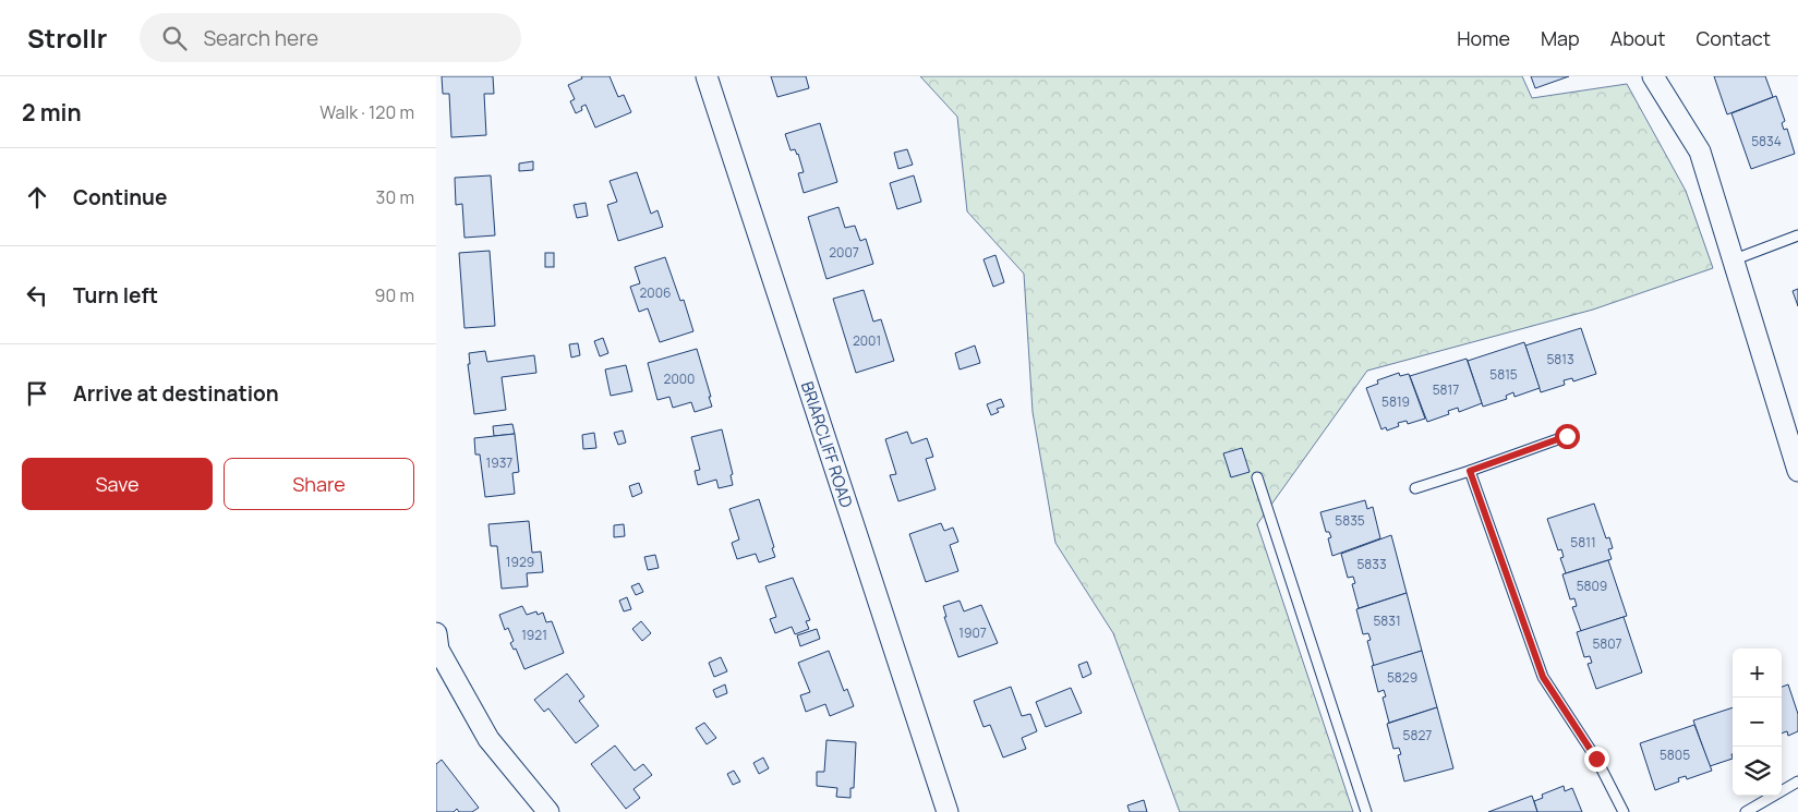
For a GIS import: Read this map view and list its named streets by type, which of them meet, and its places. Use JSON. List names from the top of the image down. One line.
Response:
{"streets":{"street":["BRIARCLIFF ROAD"]},"house_numbers":["5834","2007","2006","2001","5813","5815","2000","5817","5819","1937","5835","5811","1929","5833","5809","5831","1907","1921","5807","5829","5827","5805"],"page":{"header":"Strollr","search":"Search here","nav":["Home","Map","About","Contact"],"heading":["2 min","Walk · 120 m"],"list":[["Continue","30 m"],["Turn left","90 m"],"Arrive at destination"],"buttons":["Save","Share"],"map_buttons":["+","−"]}}
